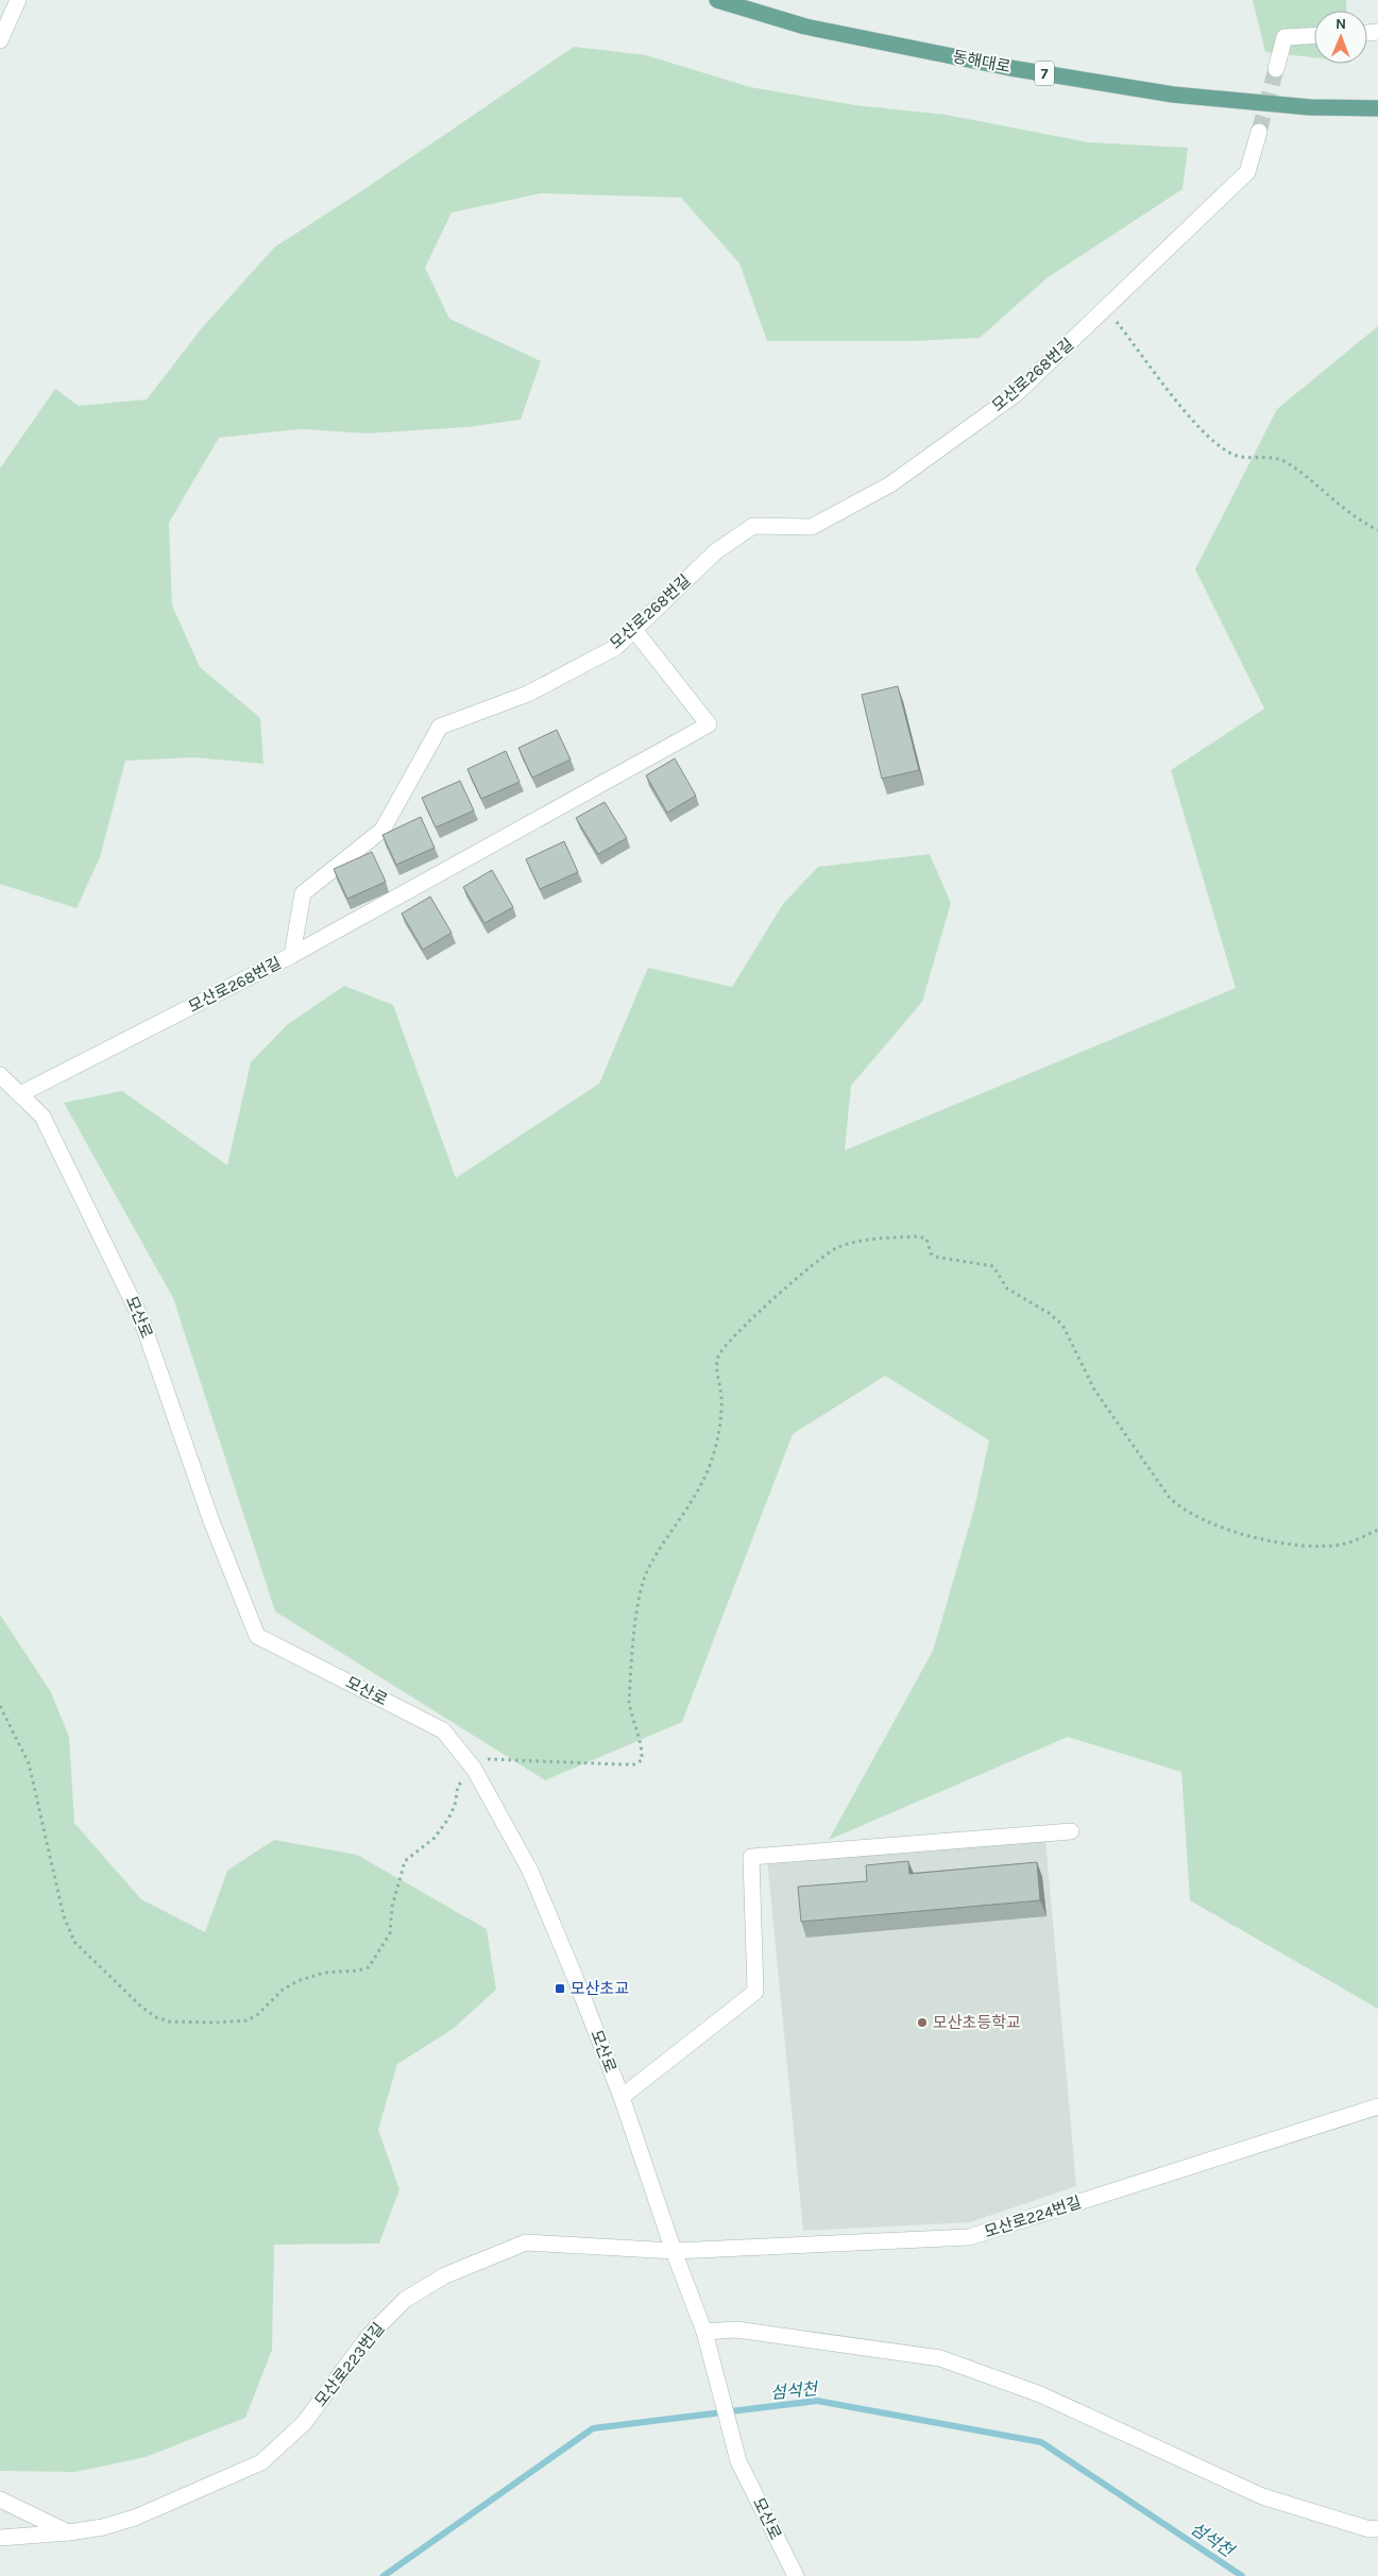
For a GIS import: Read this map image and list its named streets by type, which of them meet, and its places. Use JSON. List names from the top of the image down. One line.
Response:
{"streets":{"main road":["동해대로","7"],"street":["모산로268번길","모산로","모산로224번길","모산로223번길"]},"crossings":[["모산로268번길","모산로"],["모산로","모산로224번길"],["모산로","모산로223번길"],["모산로224번길","모산로223번길"]],"water":["섬석천"],"places":{"transit":["모산초교"],"other":["모산초등학교"]},"north":"top"}
